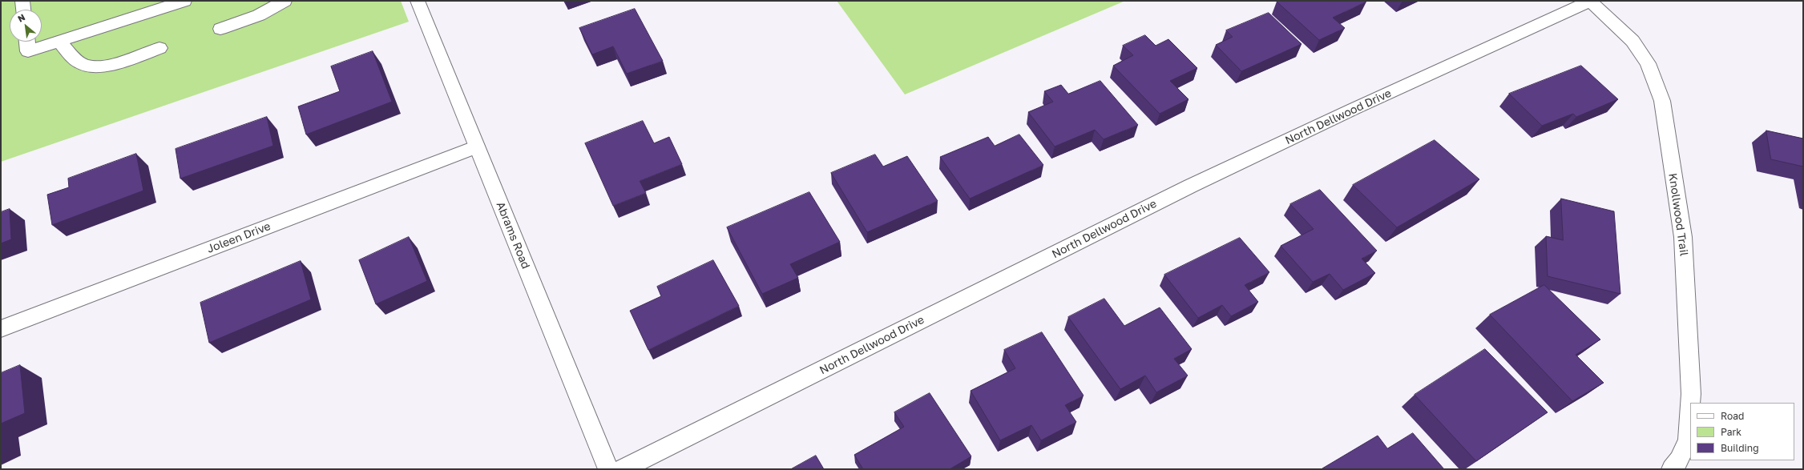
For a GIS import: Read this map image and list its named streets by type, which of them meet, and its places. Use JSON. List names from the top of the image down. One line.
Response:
{"streets":{"street":["North Dellwood Drive","Knollwood Trail","Abrams Road","Joleen Drive"]},"crossings":[["North Dellwood Drive","Knollwood Trail"],["Abrams Road","Joleen Drive"]],"legend":["Road","Park","Building"],"north":"top left"}
